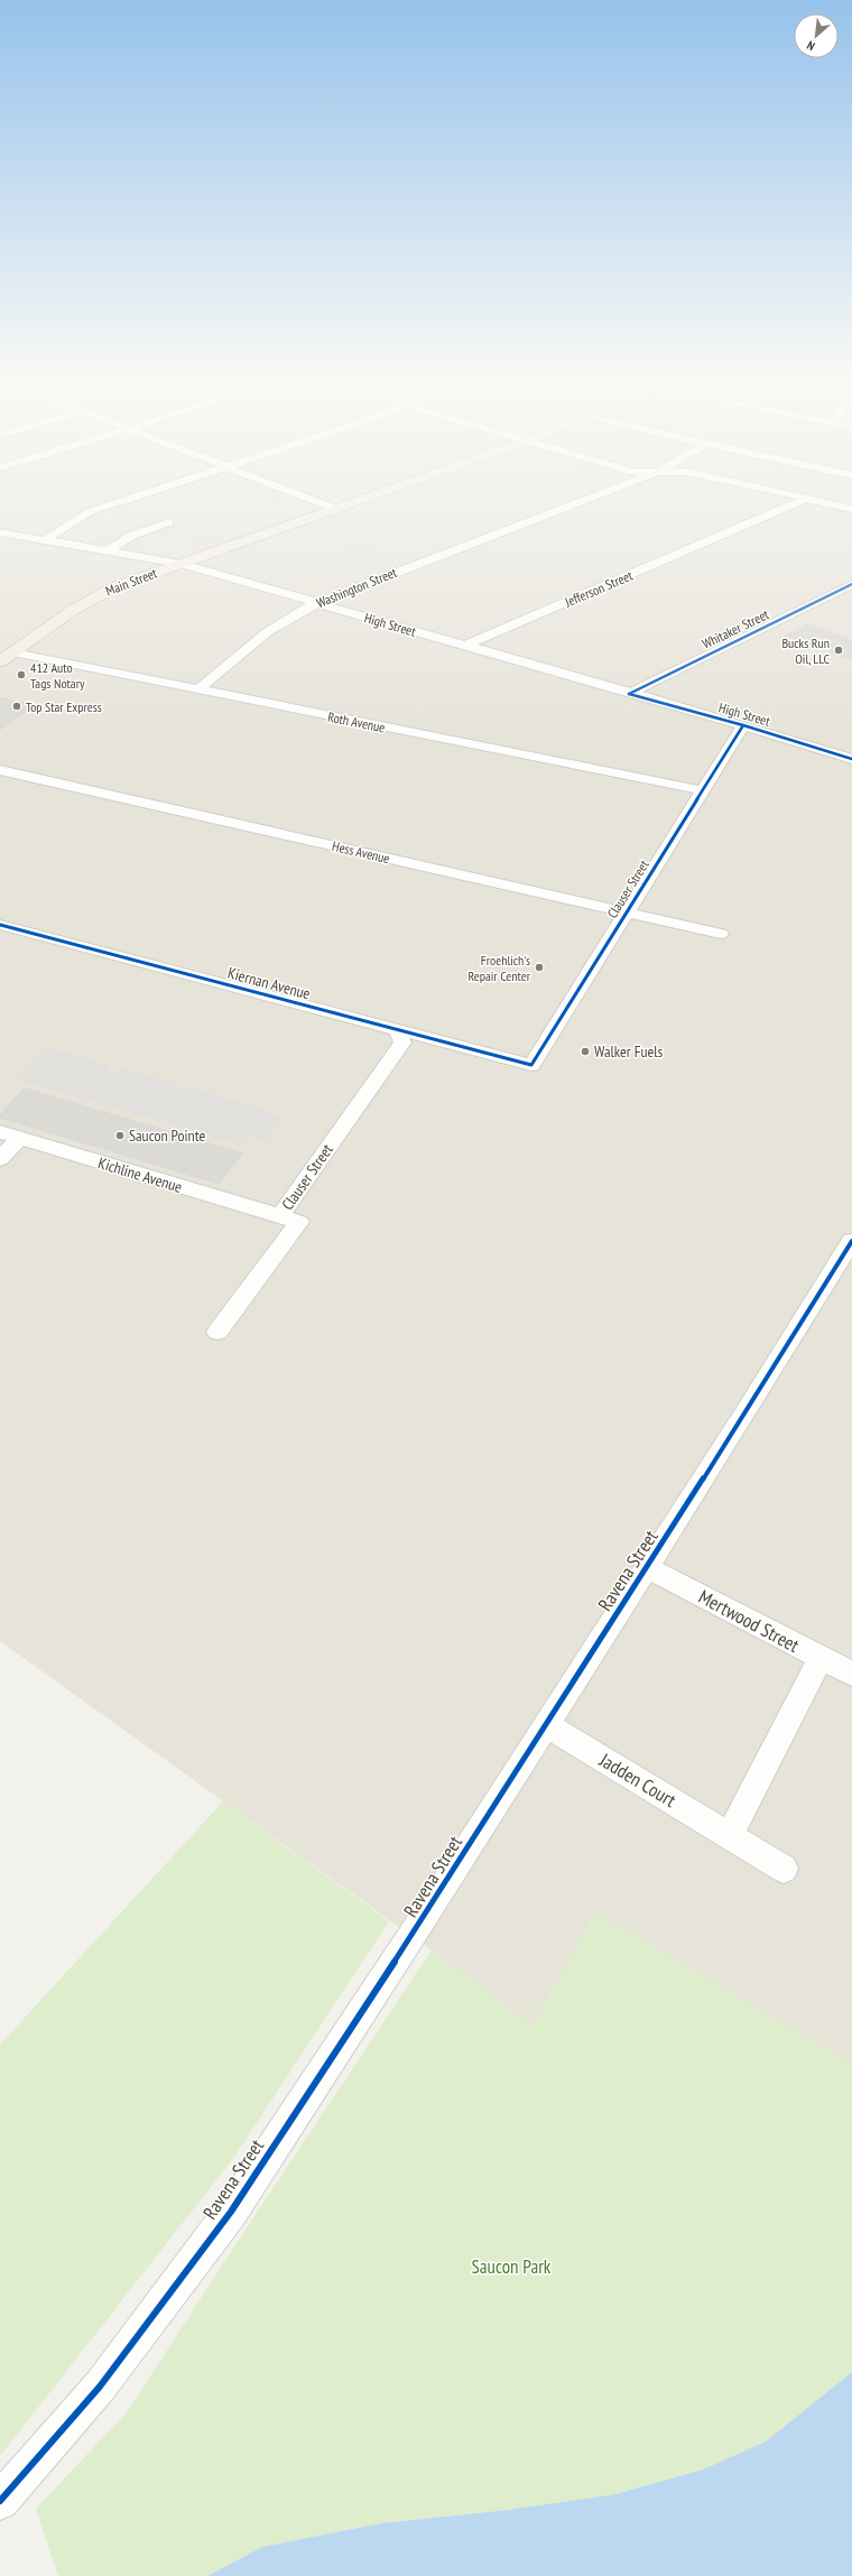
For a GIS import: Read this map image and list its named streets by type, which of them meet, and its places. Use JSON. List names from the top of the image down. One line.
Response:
{"streets":{"main road":["Main Street"],"street":["Washington Street","Jefferson Street","High Street","Whitaker Street","Roth Avenue","Hess Avenue","Clauser Street","Kiernan Avenue","Kichline Avenue","Ravena Street","Mertwood Street","Jadden Court"]},"crossings":[["Main Street","High Street"],["Main Street","Roth Avenue"],["Washington Street","High Street"],["Washington Street","Roth Avenue"],["Jefferson Street","High Street"],["High Street","Whitaker Street"],["High Street","Clauser Street"],["Roth Avenue","Clauser Street"],["Hess Avenue","Clauser Street"],["Clauser Street","Kiernan Avenue"],["Clauser Street","Kichline Avenue"],["Ravena Street","Mertwood Street"],["Ravena Street","Jadden Court"]],"parks":["Saucon Park"],"places":["Bucks Run Oil, LLC","412 Auto Tags Notary","Top Star Express","Froehlich's Repair Center","Walker Fuels","Saucon Pointe"],"north":"bottom left"}
